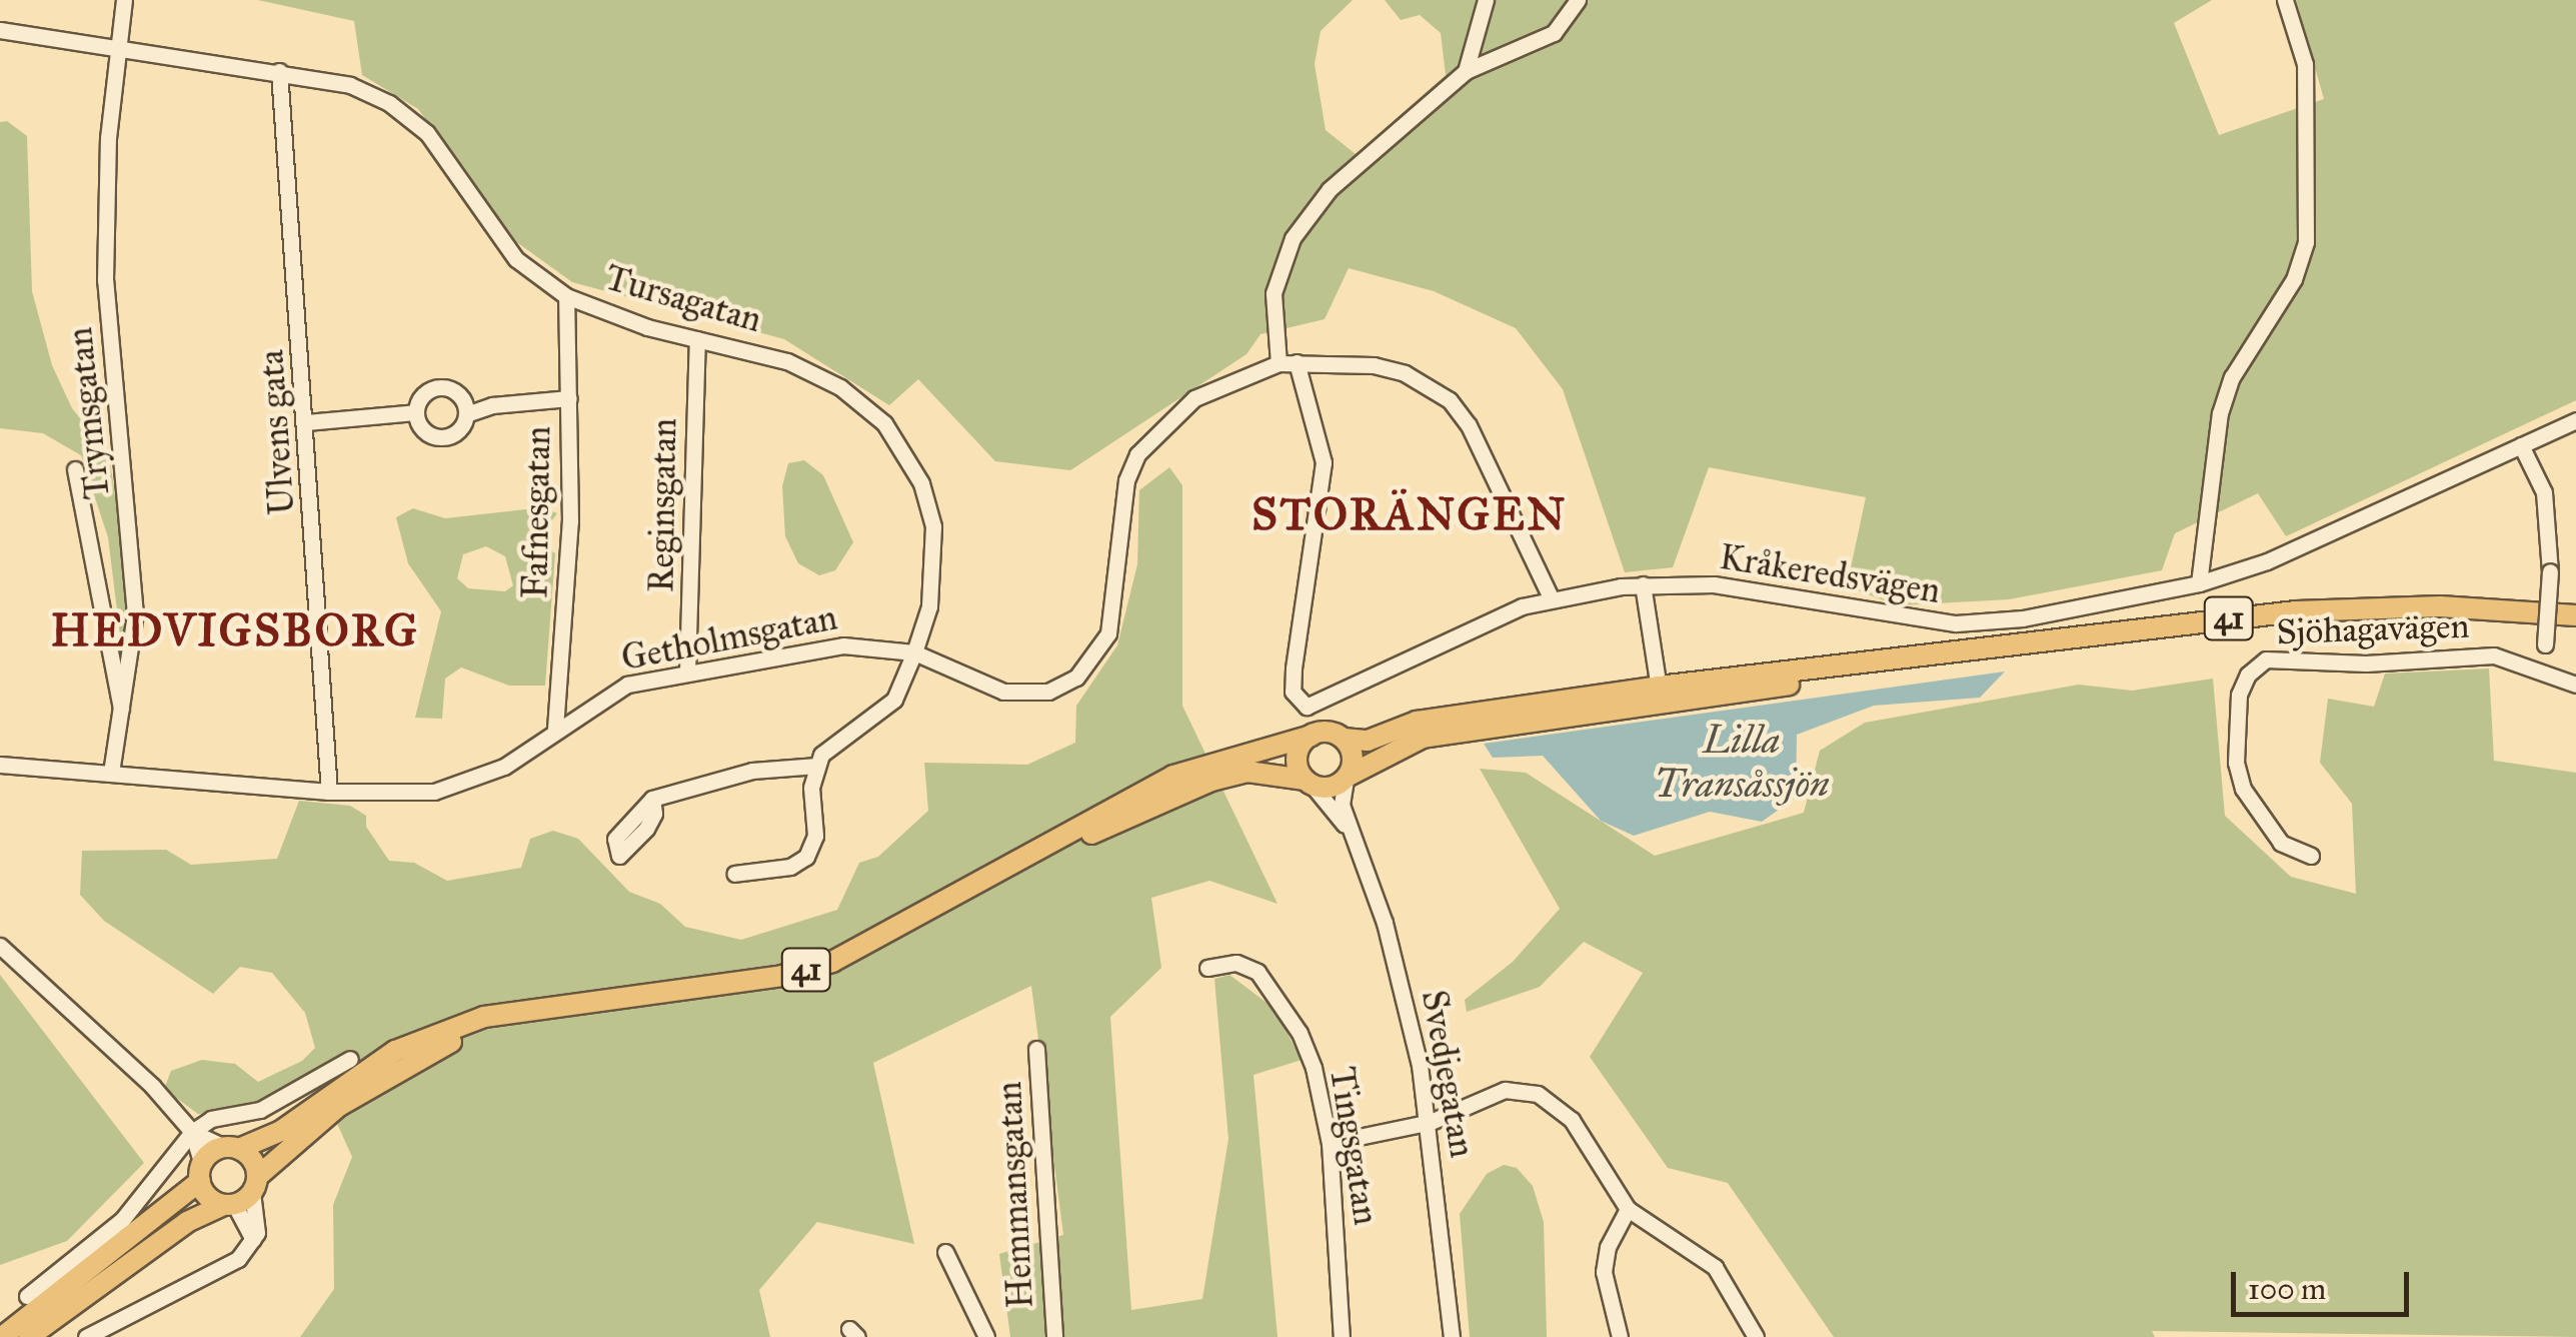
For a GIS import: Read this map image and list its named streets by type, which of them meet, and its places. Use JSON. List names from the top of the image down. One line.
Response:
{"streets":{"main road":["41"],"street":["Tursagatan","Trymsgatan","Ulvens gata","Reginsgatan","Fafnesgatan","Kråkeredsvägen","Sjöhagavägen","Getholmsgatan","Svedjegatan","Tingsgatan","Hemmansgatan"]},"crossings":[["Tursagatan","Trymsgatan"],["Tursagatan","Ulvens gata"],["Tursagatan","Reginsgatan"],["Tursagatan","Fafnesgatan"],["Tursagatan","Getholmsgatan"],["Trymsgatan","Getholmsgatan"],["Ulvens gata","Getholmsgatan"],["Reginsgatan","Getholmsgatan"],["Fafnesgatan","Getholmsgatan"],["Kråkeredsvägen","Getholmsgatan"],["41","Svedjegatan"]],"districts":["STORÄNGEN","HEDVIGSBORG"],"water":["Lilla Transåssjön"],"scale_bar":"100 m"}
